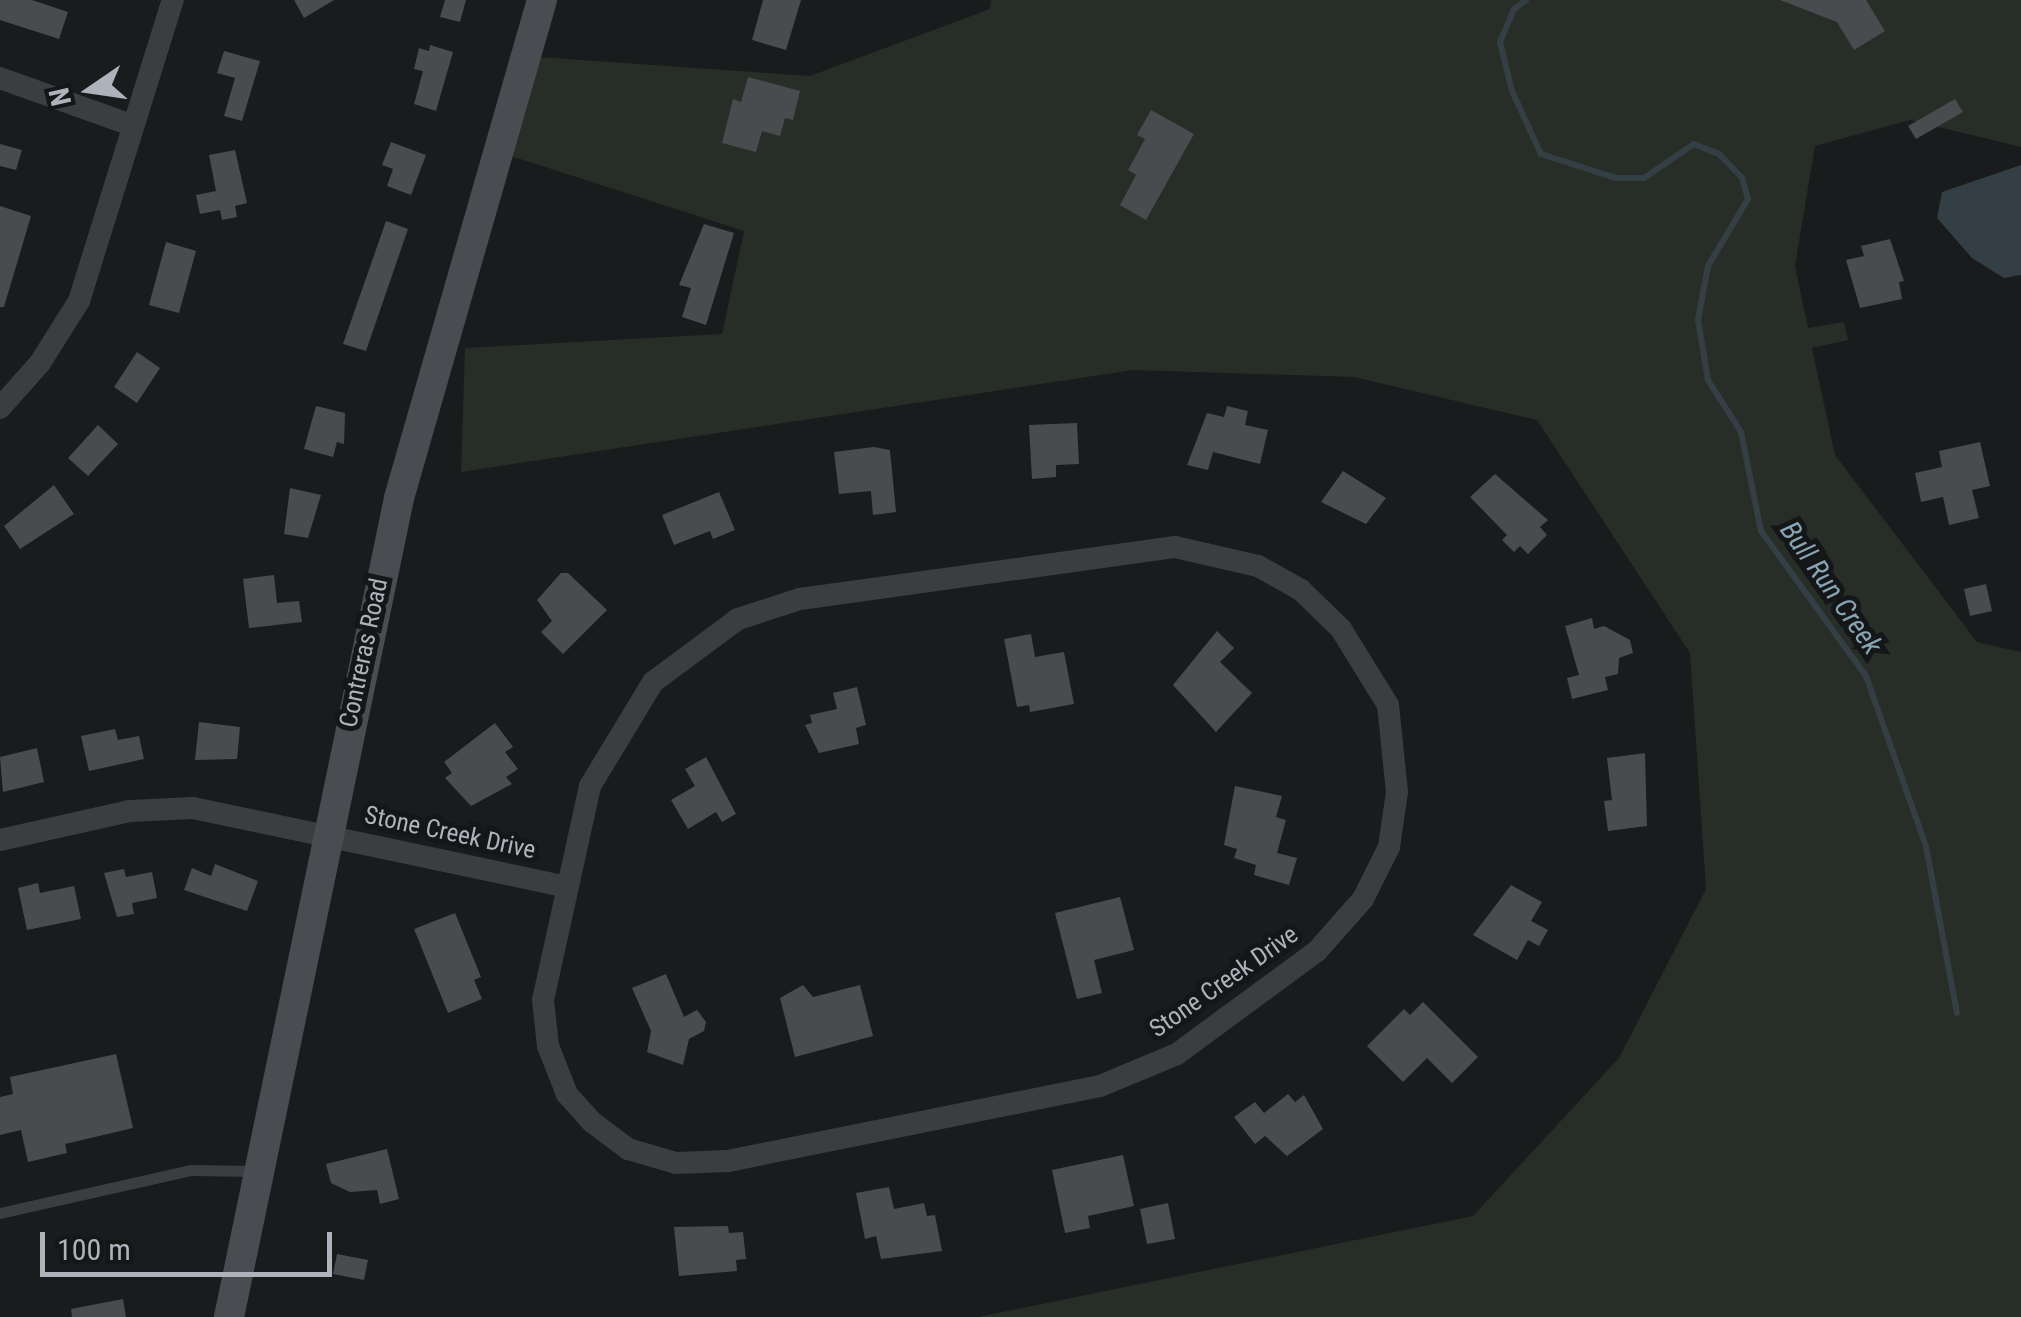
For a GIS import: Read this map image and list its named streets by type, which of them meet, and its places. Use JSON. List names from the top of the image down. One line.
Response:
{"streets":{"street":["Contreras Road","Stone Creek Drive"]},"crossings":[["Contreras Road","Stone Creek Drive"]],"water":["Bull Run Creek"],"scale_bar":"100 m","north":"left"}
